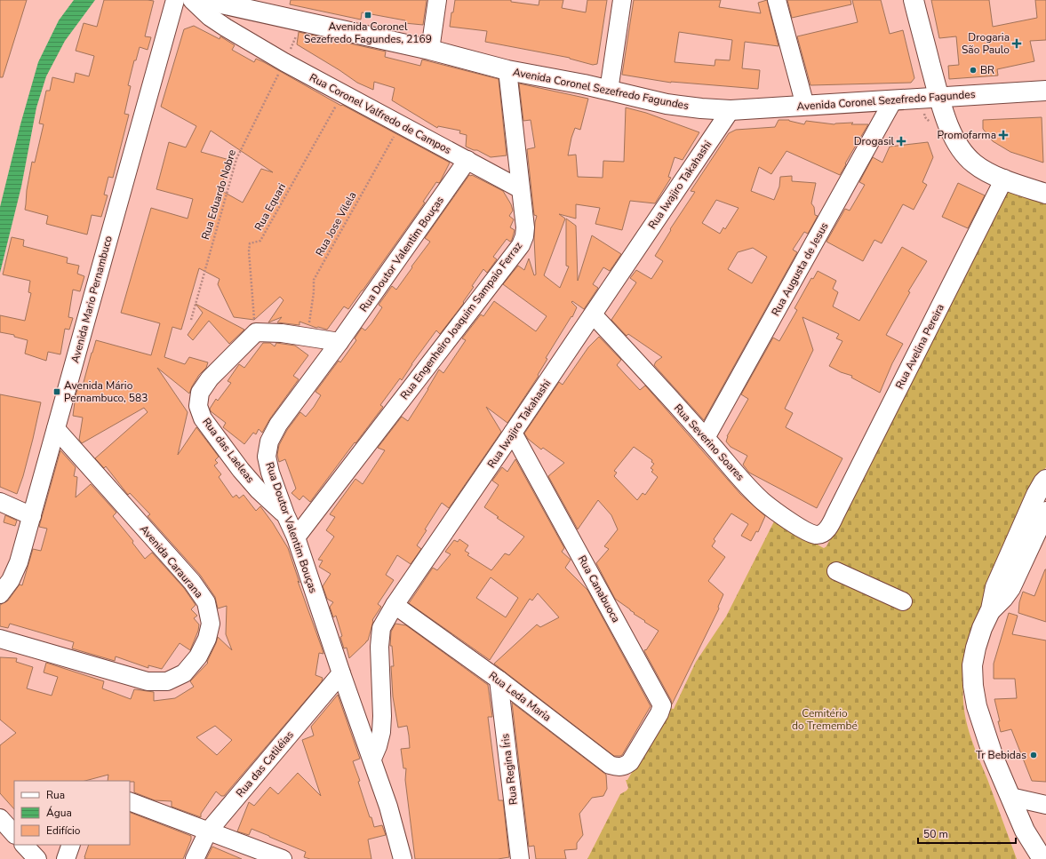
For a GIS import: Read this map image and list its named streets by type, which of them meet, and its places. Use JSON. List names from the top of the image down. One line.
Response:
{"streets":{"main road":["Avenida Coronel Sezefredo Fagundes"],"street":["Rua Coronel Valfredo de Campos","Rua Iwajiro Takahashi","Rua Doutor Valentim Bouças","Rua Augusta de Jesus","Avenida Mario Pernambuco","Rua Engenheiro Joaquim Sampaio Ferraz","Rua Avelina Pereira","Rua Severino Soares","Rua das Laeleas","Avenida Caraurana","Rua Canabuoca","Rua Leda Maria","Rua das Catiléias","Rua Regina Íris"],"path":["Rua Eduardo Nobre","Rua Equari","Rua Jose Vilela"]},"crossings":[["Avenida Coronel Sezefredo Fagundes","Rua Iwajiro Takahashi"],["Avenida Coronel Sezefredo Fagundes","Rua Augusta de Jesus"],["Avenida Coronel Sezefredo Fagundes","Rua Engenheiro Joaquim Sampaio Ferraz"],["Rua Coronel Valfredo de Campos","Rua Eduardo Nobre"],["Rua Coronel Valfredo de Campos","Rua Equari"],["Rua Coronel Valfredo de Campos","Rua Jose Vilela"],["Rua Coronel Valfredo de Campos","Rua Doutor Valentim Bouças"],["Rua Coronel Valfredo de Campos","Rua Engenheiro Joaquim Sampaio Ferraz"],["Rua Iwajiro Takahashi","Rua Doutor Valentim Bouças"],["Rua Iwajiro Takahashi","Rua Severino Soares"],["Rua Iwajiro Takahashi","Rua Canabuoca"],["Rua Iwajiro Takahashi","Rua Leda Maria"],["Rua Equari","Rua das Laeleas"],["Rua Doutor Valentim Bouças","Rua Engenheiro Joaquim Sampaio Ferraz"],["Rua Doutor Valentim Bouças","Rua das Laeleas"],["Rua Doutor Valentim Bouças","Rua das Catiléias"],["Rua Augusta de Jesus","Rua Severino Soares"],["Avenida Mario Pernambuco","Avenida Caraurana"],["Rua Avelina Pereira","Rua Severino Soares"],["Rua Canabuoca","Rua Leda Maria"],["Rua Leda Maria","Rua Regina Íris"]],"parks":["Cemitério do Tremembé"],"places":{"transit":["Avenida Coronel Sezefredo Fagundes, 2169","Avenida Mário Pernambuco, 583"],"health":["Drogaria São Paulo","Promofarma","Drogasil"],"other":["BR","Tr Bebidas"]},"legend":["Rua","Água","Edifício"],"scale_bar":"50 m"}
